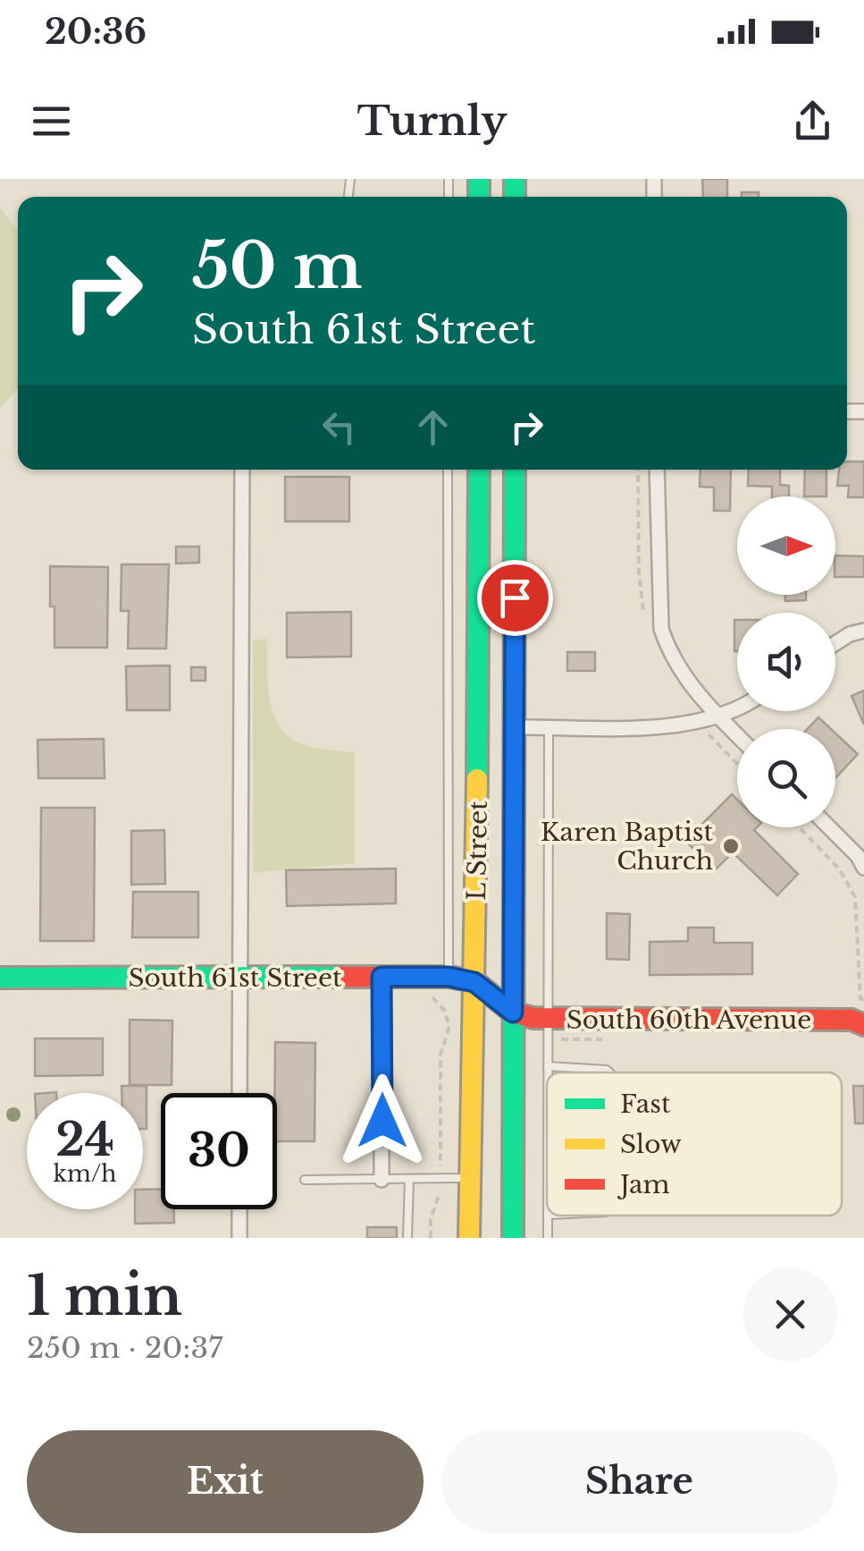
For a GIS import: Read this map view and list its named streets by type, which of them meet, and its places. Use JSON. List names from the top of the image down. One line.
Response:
{"streets":{"main road":["L Street","South 61st Street","South 60th Avenue"]},"crossings":[["L Street","South 61st Street"],["L Street","South 60th Avenue"],["South 61st Street","South 60th Avenue"]],"places":["Karen Baptist Church"],"legend":["Fast","Slow","Jam"],"north":"right","page":{"status":"20:36","header":"Turnly","turn":["50 m","South 61st Street"],"speed":"24 km/h","limit":"30","heading":["1 min","250 m · 20:37"],"buttons":["Exit","Share"]}}
